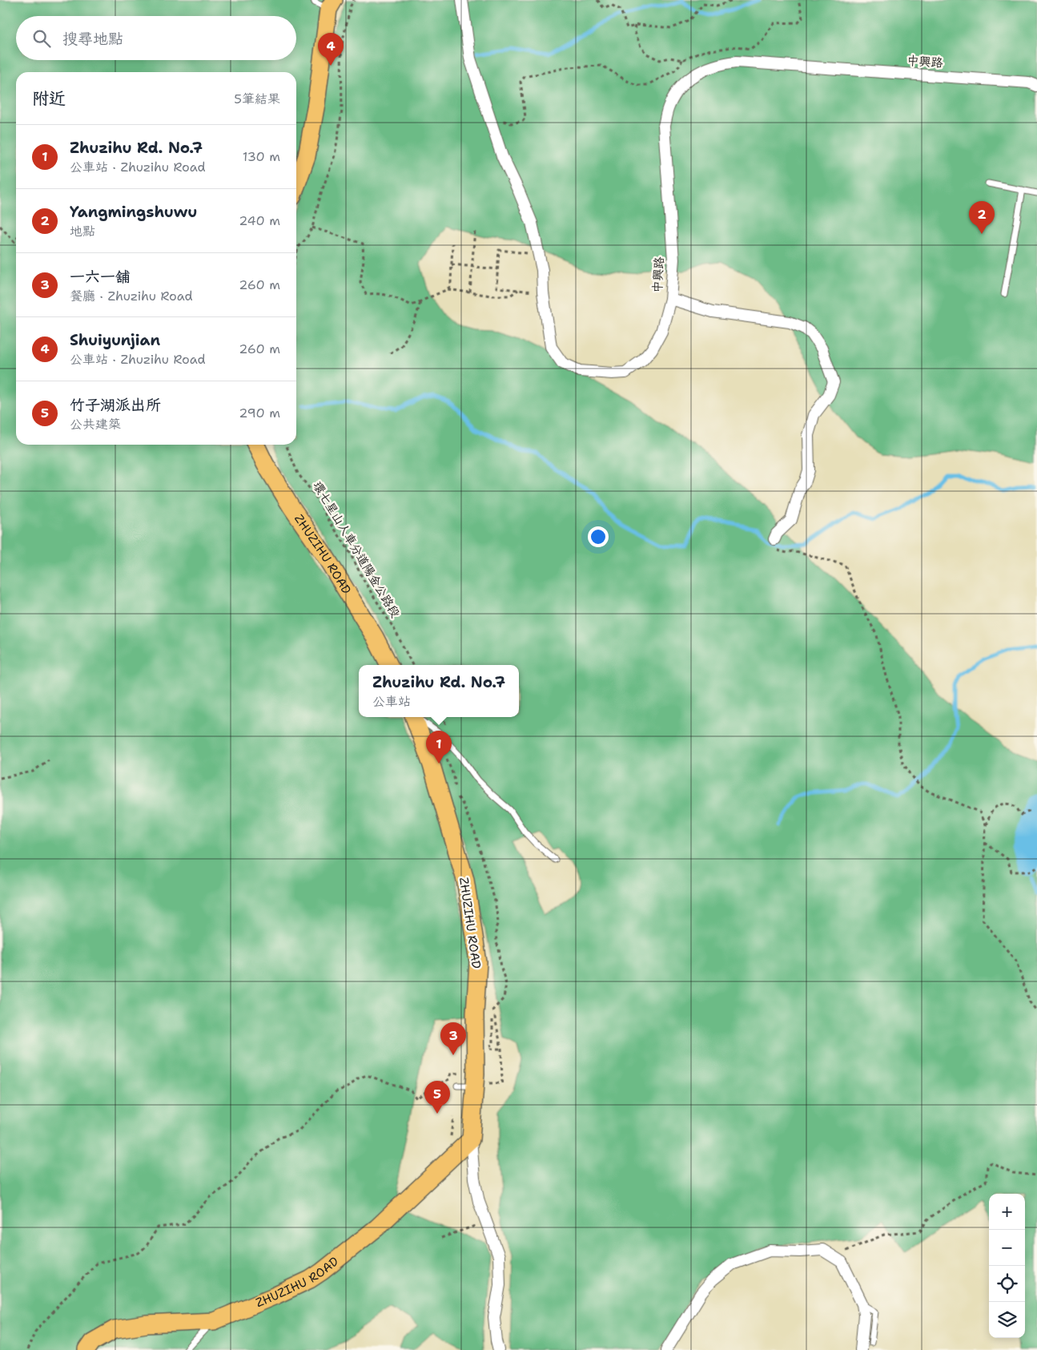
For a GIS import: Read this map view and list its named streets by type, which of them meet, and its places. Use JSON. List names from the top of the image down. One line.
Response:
{"streets":{"main road":["ZHUZIHU ROAD"],"street":["中興路"],"path":["環七星山人車分道陽金公路段"]},"page":{"search":"搜尋地點","pins":["4","2","1","3","5"],"heading":["附近","5筆結果"],"list":[{"mark":"1","name":"Zhuzihu Rd. No.7","note":"公車站 · Zhuzihu Road","value":"130 m"},{"mark":"2","name":"Yangmingshuwu","note":"地點","value":"240 m"},{"mark":"3","name":"一六一舖","note":"餐廳 · Zhuzihu Road","value":"260 m"},{"mark":"4","name":"Shuiyunjian","note":"公車站 · Zhuzihu Road","value":"260 m"},{"mark":"5","name":"竹子湖派出所","note":"公共建築","value":"290 m"}],"popup":["Zhuzihu Rd. No.7","公車站"],"map_buttons":["+","−"]}}
